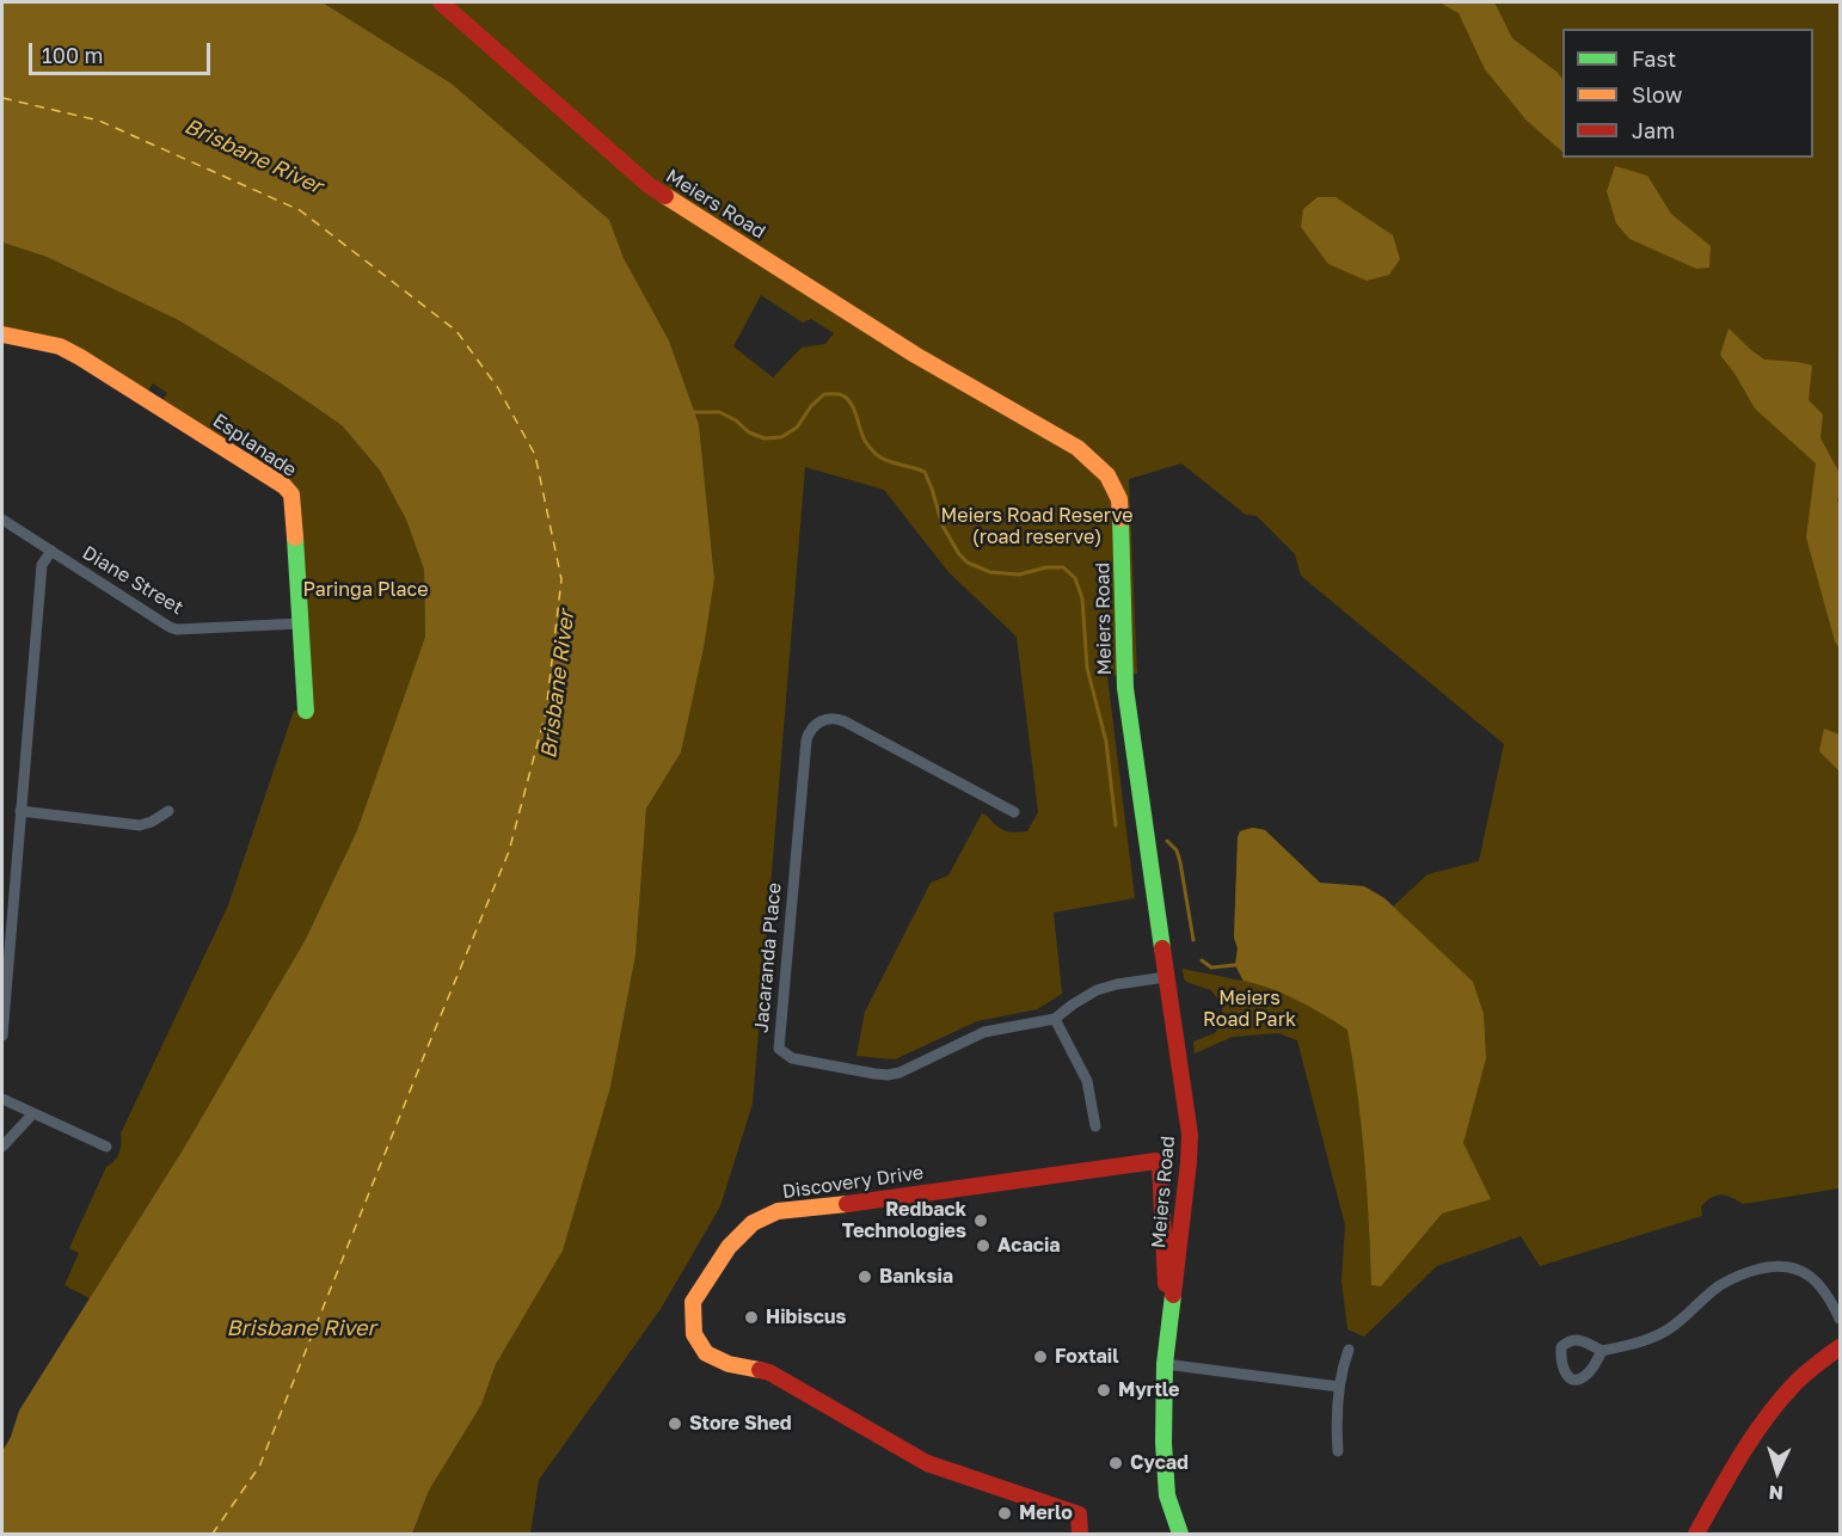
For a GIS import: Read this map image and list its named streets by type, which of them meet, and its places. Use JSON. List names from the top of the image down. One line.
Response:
{"streets":{"street":["Meiers Road","Esplanade","Diane Street","Jacaranda Place","Discovery Drive"]},"crossings":[["Meiers Road","Jacaranda Place"],["Meiers Road","Discovery Drive"],["Esplanade","Diane Street"]],"water":["Brisbane River"],"parks":["Meiers Road Reserve (road reserve)","Paringa Place","Meiers Road Park"],"places":["Redback Technologies","Acacia","Banksia","Hibiscus","Foxtail","Myrtle","Store Shed","Cycad","Merlo"],"legend":["Fast","Slow","Jam"],"scale_bar":"100 m","north":"bottom"}
